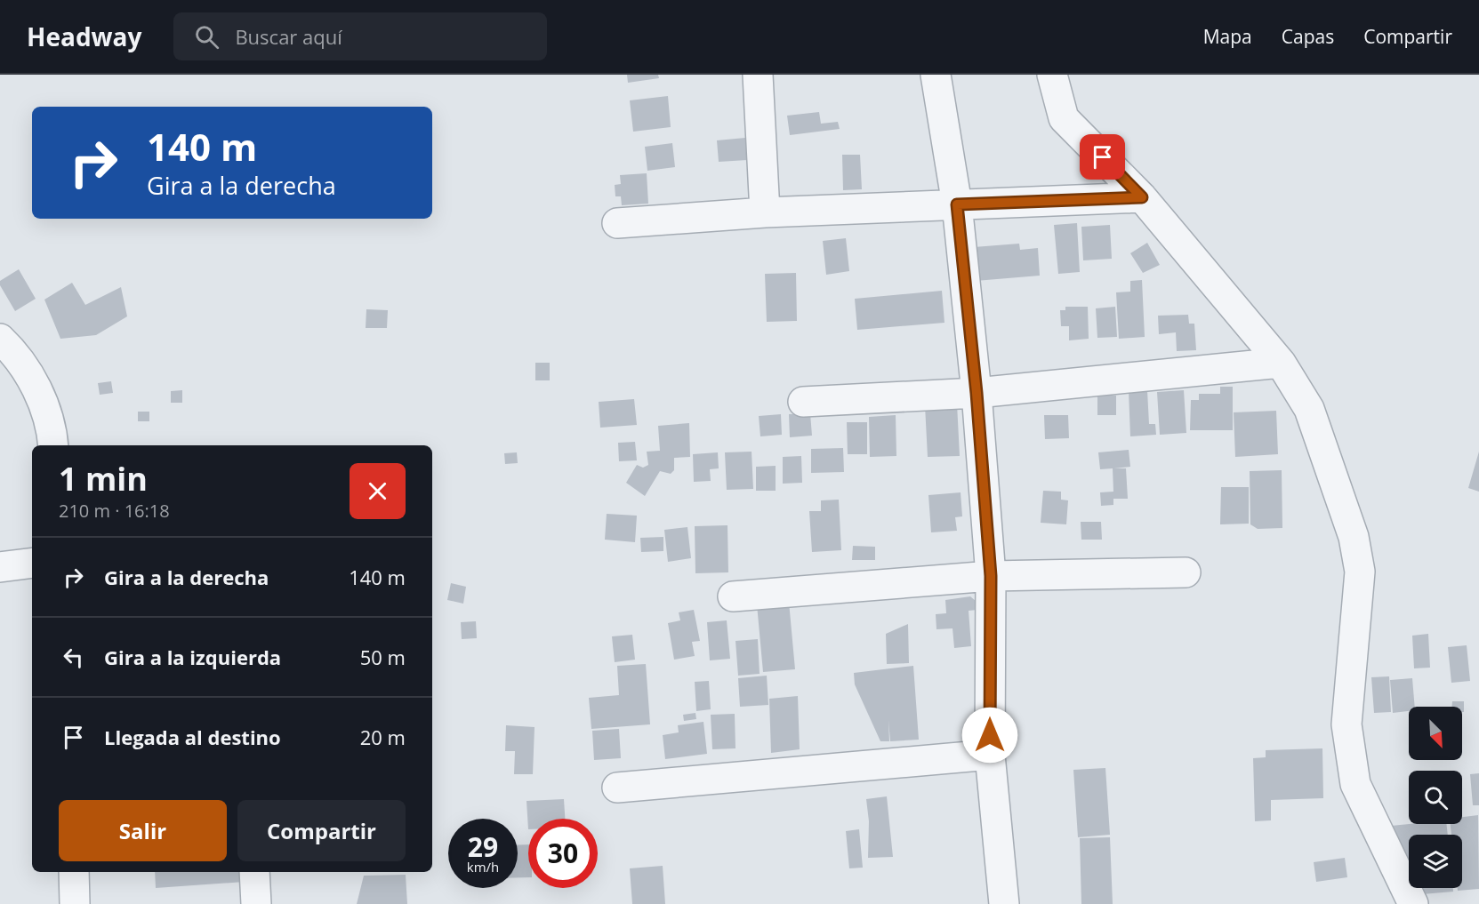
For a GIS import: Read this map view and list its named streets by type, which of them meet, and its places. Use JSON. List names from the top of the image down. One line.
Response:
{"north":"bottom right","page":{"header":"Headway","search":"Buscar aquí","nav":["Mapa","Capas","Compartir"],"turn":["140 m","Gira a la derecha"],"heading":["1 min","210 m · 16:18"],"list":[{"name":"Gira a la derecha","value":"140 m"},{"name":"Gira a la izquierda","value":"50 m"},{"name":"Llegada al destino","value":"20 m"}],"buttons":["Salir","Compartir"],"speed":"29 km/h","limit":"30"}}
